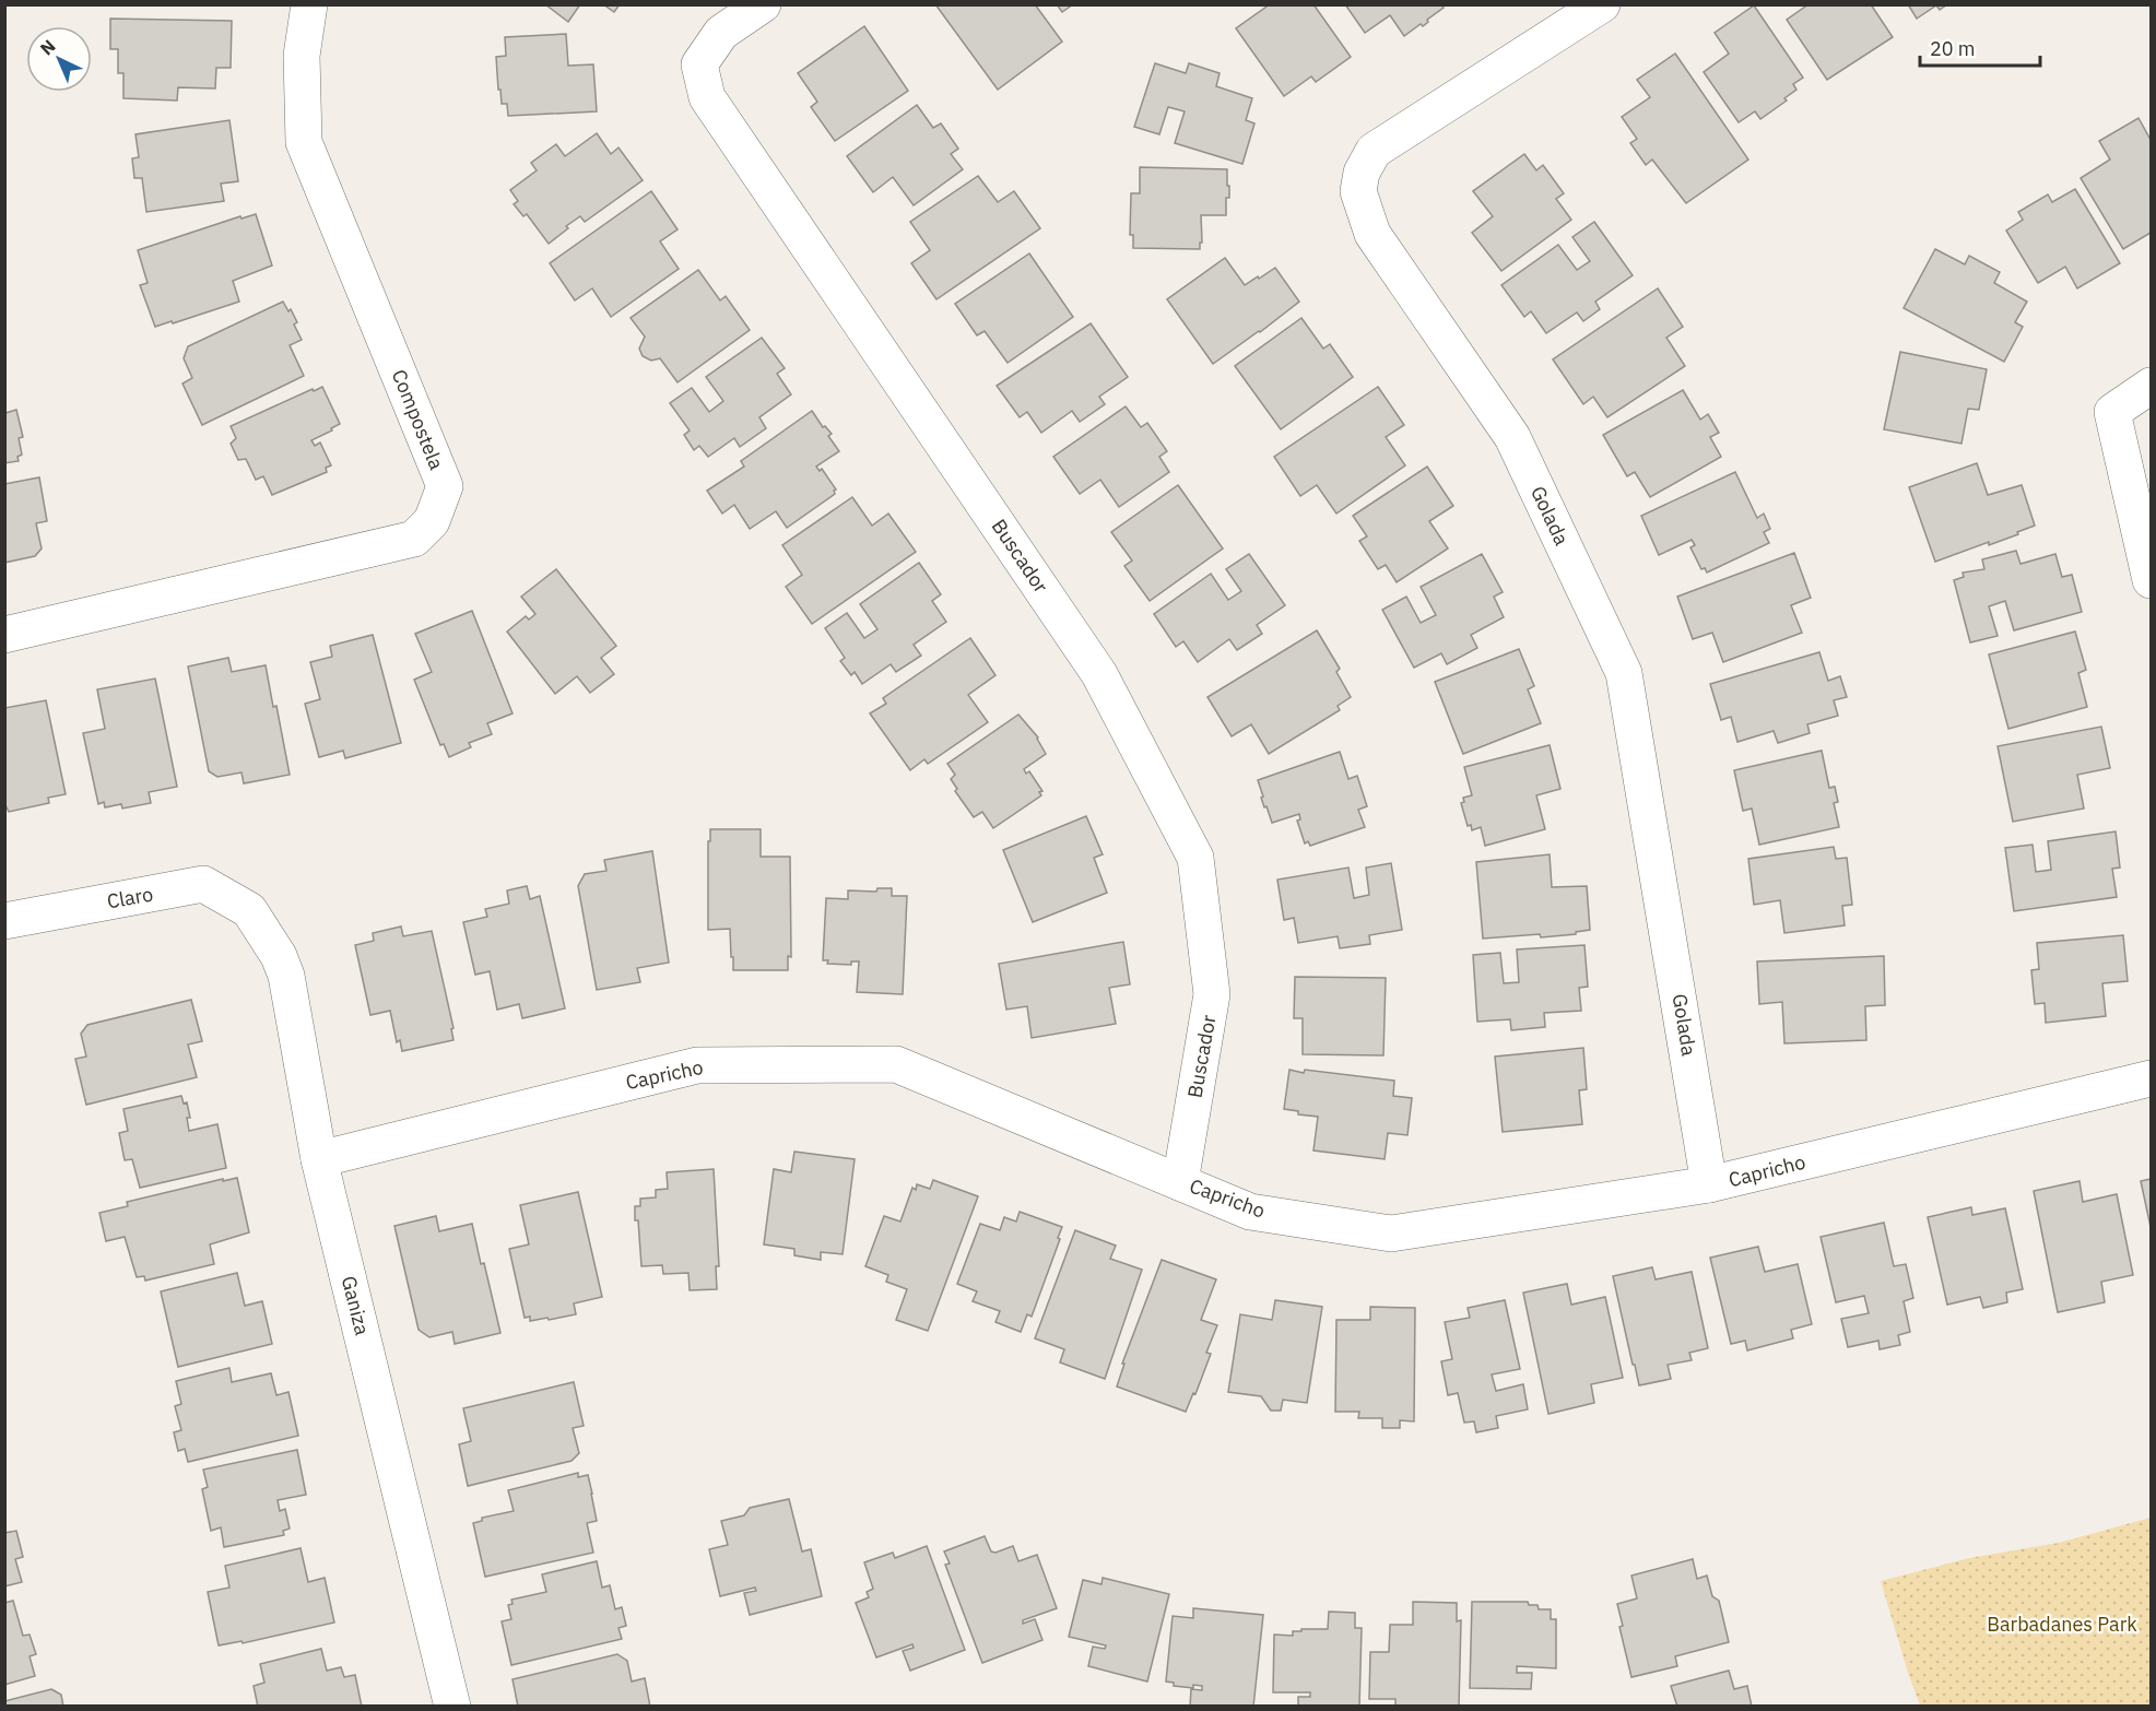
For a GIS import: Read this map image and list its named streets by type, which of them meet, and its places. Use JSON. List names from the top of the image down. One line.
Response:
{"streets":{"street":["Compostela","Golada","Buscador","Claro","Capricho","Ganiza"]},"crossings":[["Golada","Capricho"],["Buscador","Capricho"],["Claro","Ganiza"],["Capricho","Ganiza"]],"parks":["Barbadanes Park"],"scale_bar":"20 m","north":"top left"}
